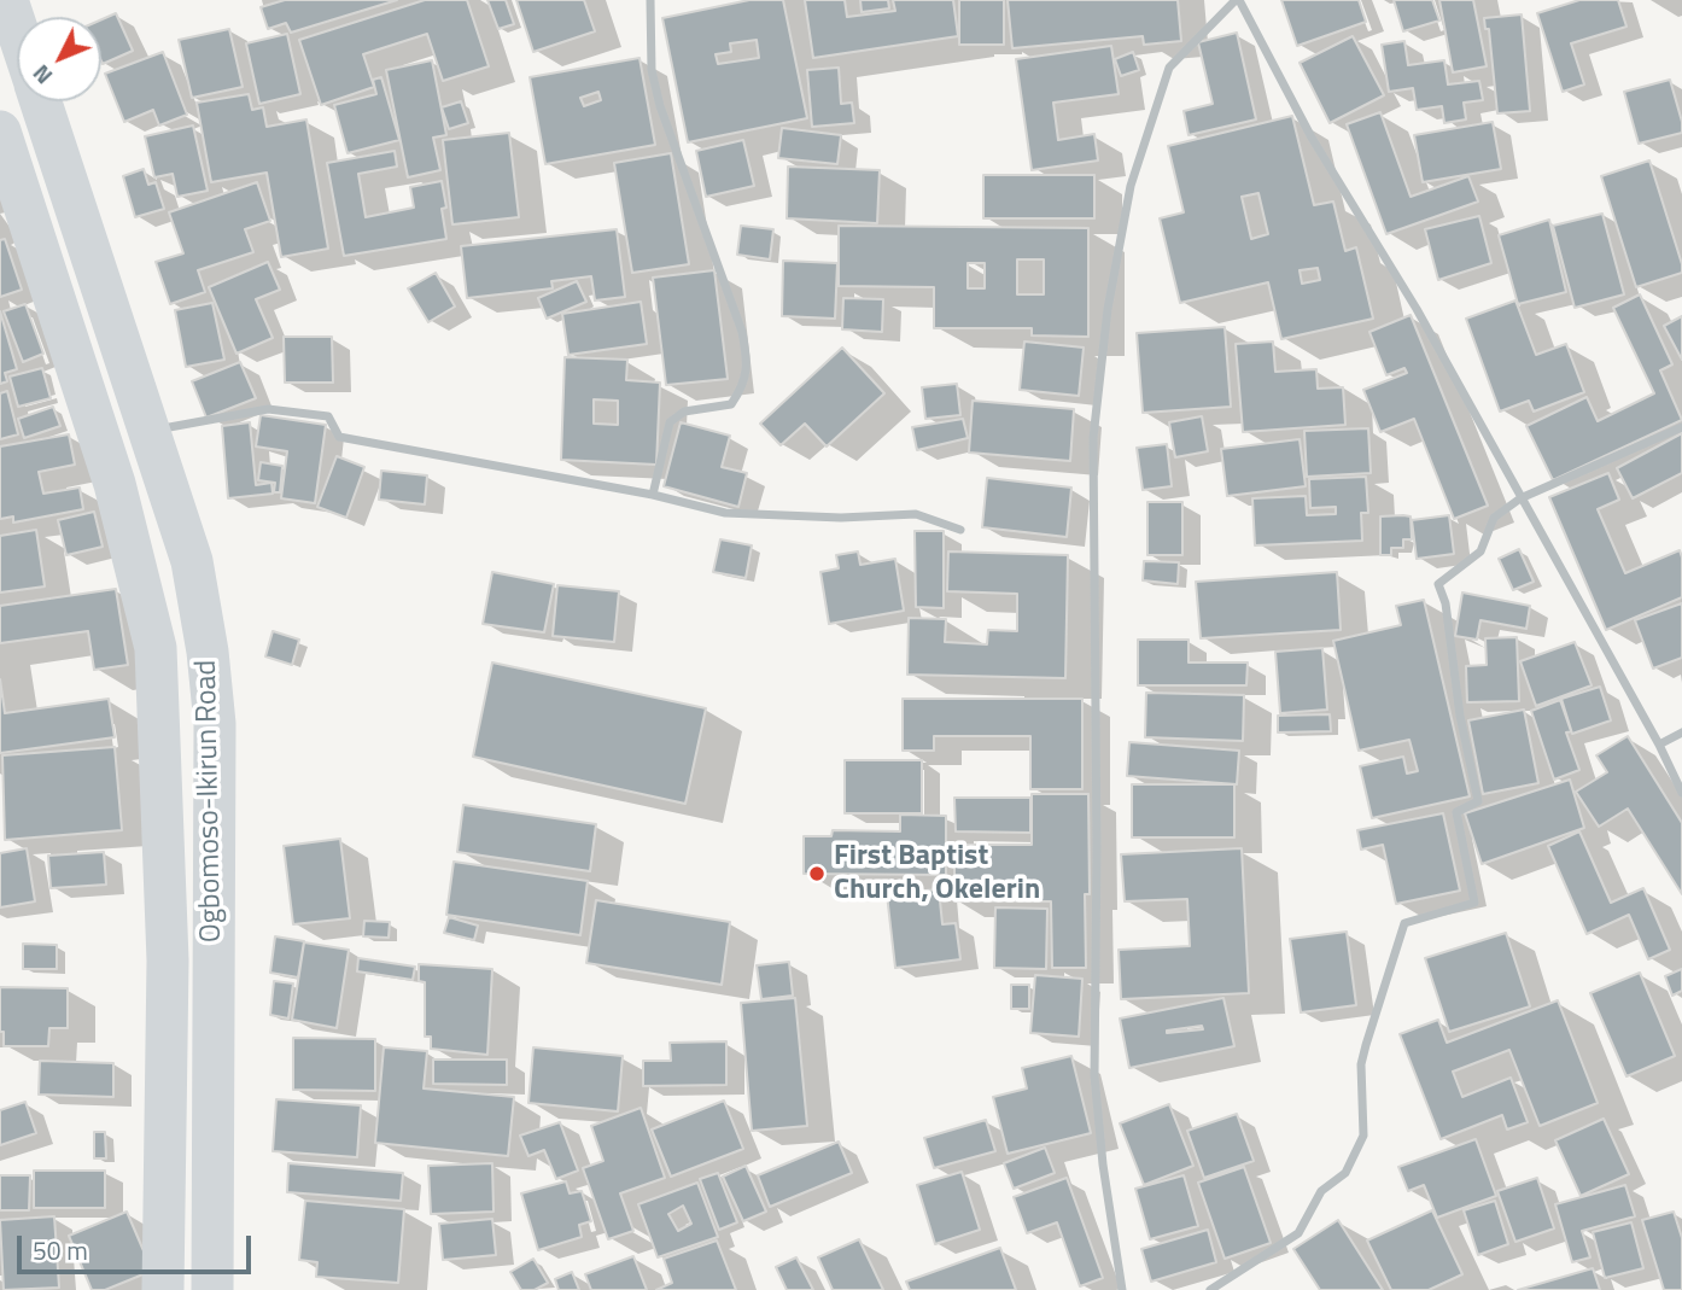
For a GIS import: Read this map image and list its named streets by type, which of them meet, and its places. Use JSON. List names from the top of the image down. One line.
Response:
{"streets":{"main road":["Ogbomoso-Ikirun Road"]},"places":["First Baptist Church, Okelerin"],"scale_bar":"50 m","north":"bottom left"}
